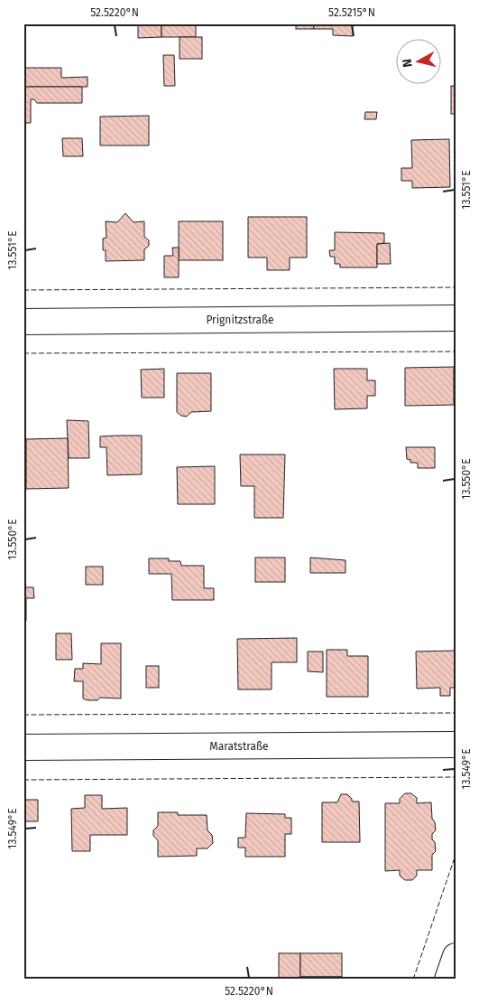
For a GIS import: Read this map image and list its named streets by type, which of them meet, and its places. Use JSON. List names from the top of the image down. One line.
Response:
{"streets":{"street":["Prignitzstraße","Maratstraße"]},"north":"left","coordinates":["52.5220°N","52.5215°N","13.551°E","13.550°E","13.549°E"]}
